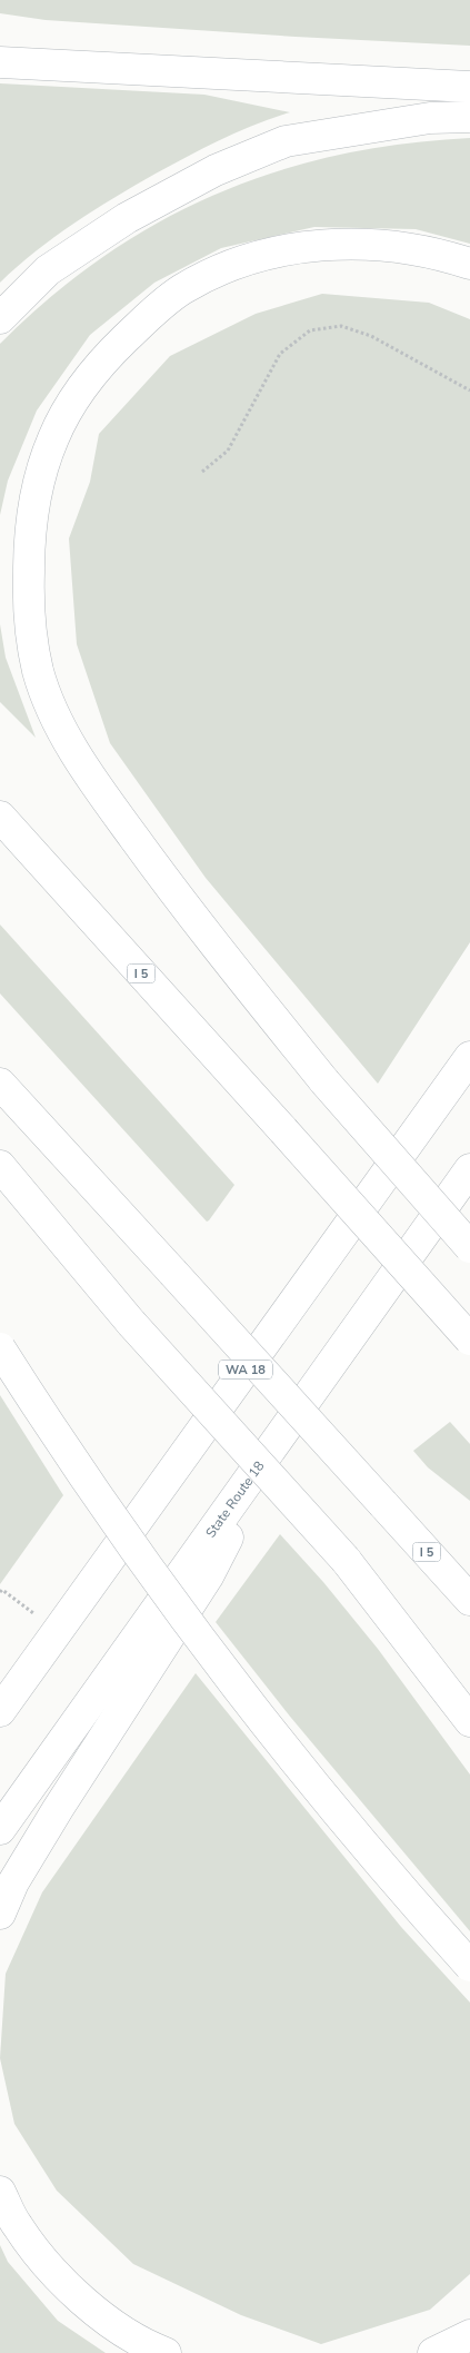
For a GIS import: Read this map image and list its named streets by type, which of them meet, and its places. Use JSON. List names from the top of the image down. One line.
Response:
{"streets":{"highway":["I 5","WA 18","State Route 18"]}}
